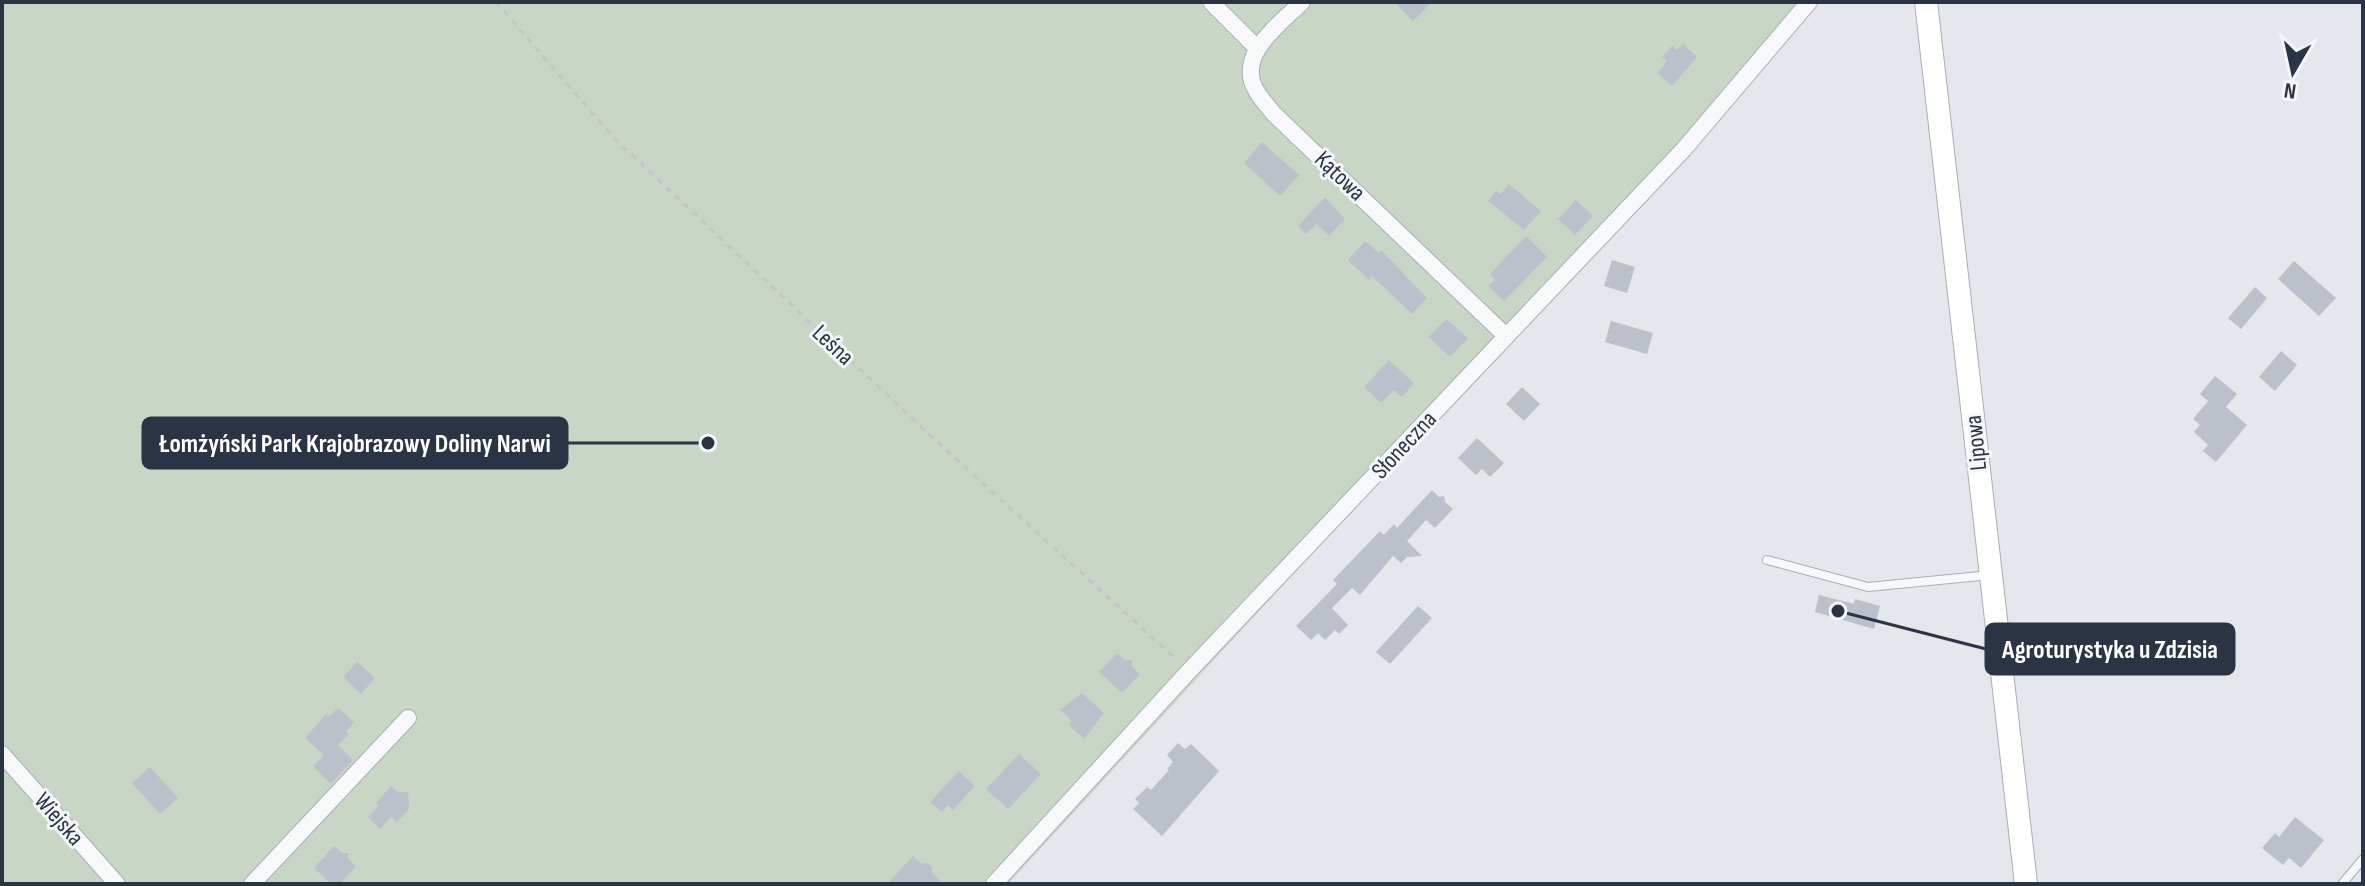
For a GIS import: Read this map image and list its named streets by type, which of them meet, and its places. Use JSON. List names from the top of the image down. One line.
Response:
{"streets":{"main road":["Lipowa"],"street":["Kątowa","Słoneczna","Wiejska"],"path":["Leśna"]},"crossings":[["Kątowa","Słoneczna"],["Leśna","Słoneczna"]],"places":["Łomżyński Park Krajobrazowy Doliny Narwi","Agroturystyka u Zdzisia"],"north":"bottom"}
